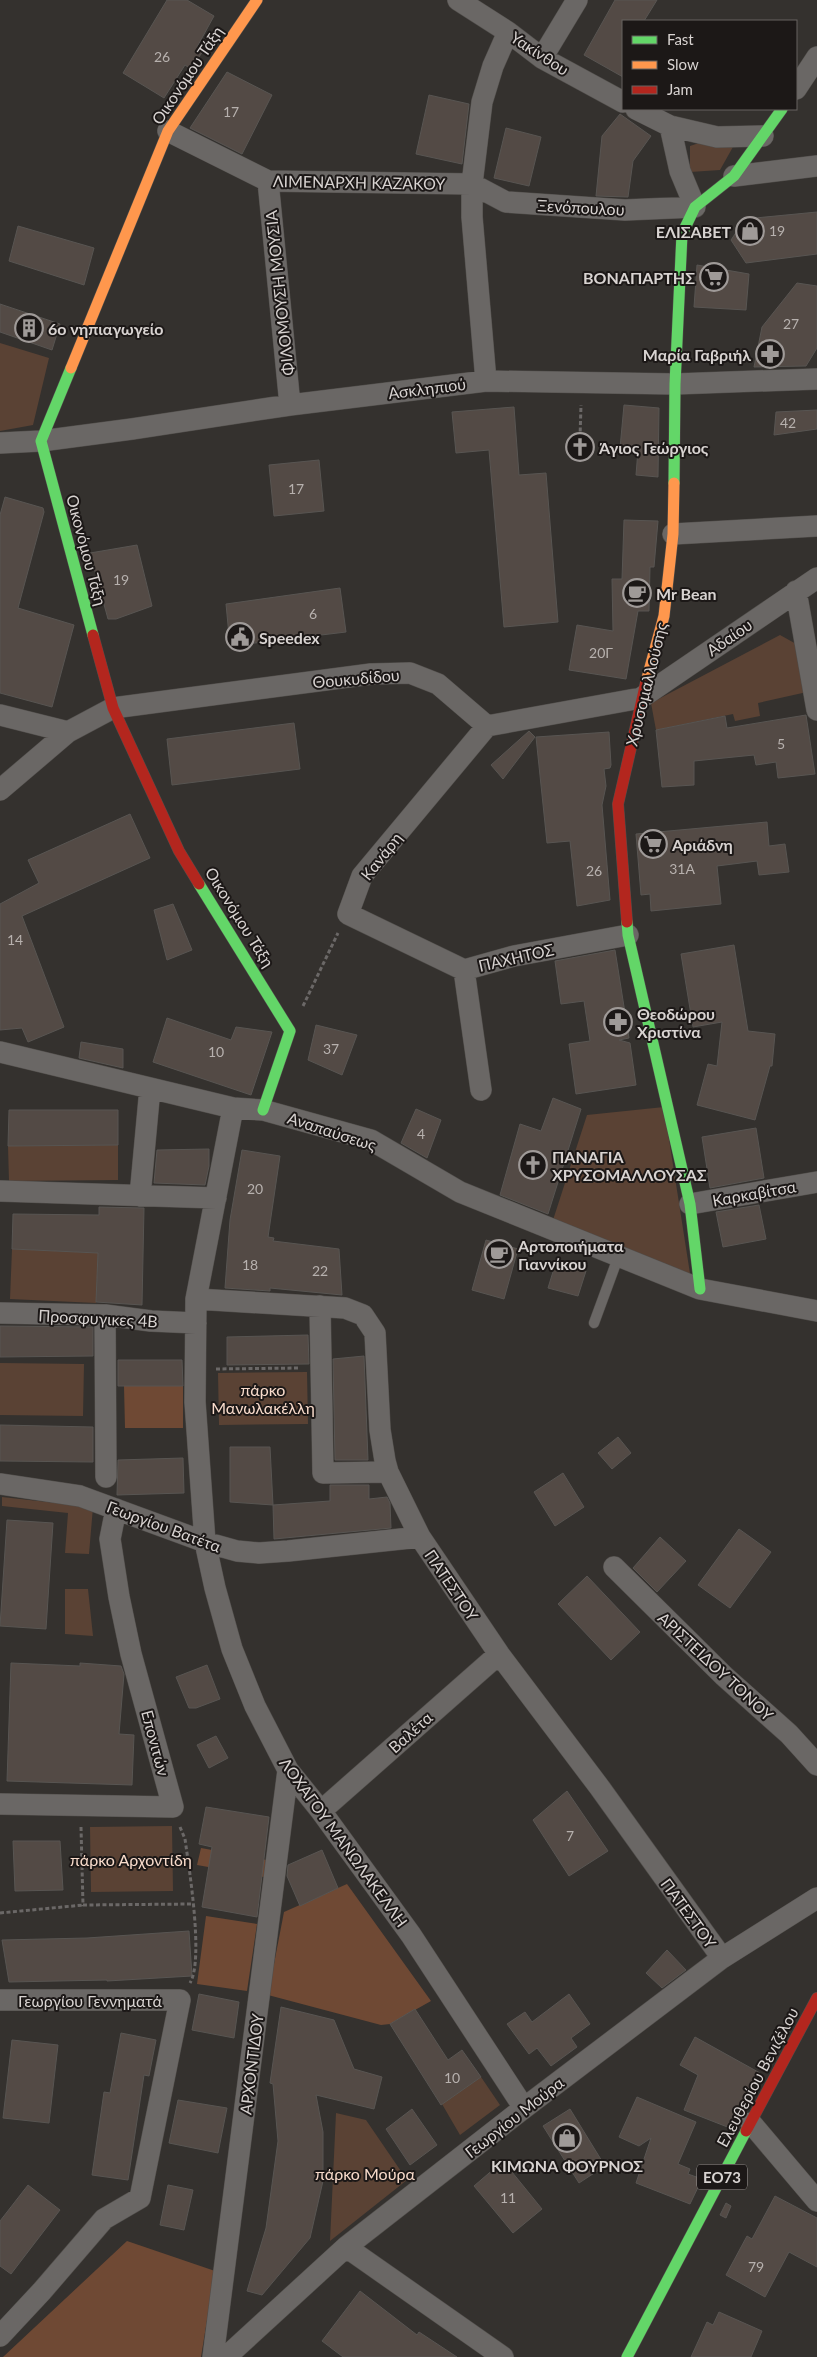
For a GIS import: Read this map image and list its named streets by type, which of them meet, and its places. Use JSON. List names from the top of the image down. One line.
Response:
{"streets":{"street":["Υακίνθου","Οικονόμου Τάξη","ΛΙΜΕΝΑΡΧΗ ΚΑΖΑΚΟΥ","Ξενόπουλου","ΦΙΛΟΜΟΥΣΗ ΜΟΥΣΙΑ","Ασκληπιού","Αδαίου","Θουκυδίδου","Χρυσομαλλούσης","Κανάρη","ΠΑΧΗΤΟΣ","Αναπαύσεως","Καρκαβίτσα","Προσφυγικες 4Β","Γεωργίου Βατέτα","ΠΑΤΕΣΤΟΥ","ΑΡΙΣΤΕΙΔΟΥ ΤΟΝΟΥ","Βαλέτα","Επονιτών","ΛΟΧΑΓΟΥ ΜΑΝΩΛΑΚΕΛΛΗ","Γεωργίου Γεννηματά","ΑΡΧΟΝΤΙΔΟΥ","Ελευθερίου Βενιζέλου","Γεωργίου Μούρα","ΕΟ73"]},"crossings":[["Οικονόμου Τάξη","ΛΙΜΕΝΑΡΧΗ ΚΑΖΑΚΟΥ"],["Οικονόμου Τάξη","Ασκληπιού"],["Οικονόμου Τάξη","Θουκυδίδου"],["ΛΙΜΕΝΑΡΧΗ ΚΑΖΑΚΟΥ","Ξενόπουλου"],["ΛΙΜΕΝΑΡΧΗ ΚΑΖΑΚΟΥ","ΦΙΛΟΜΟΥΣΗ ΜΟΥΣΙΑ"],["Ξενόπουλου","Χρυσομαλλούσης"],["ΦΙΛΟΜΟΥΣΗ ΜΟΥΣΙΑ","Ασκληπιού"],["Ασκληπιού","Χρυσομαλλούσης"],["Αδαίου","Χρυσομαλλούσης"],["Θουκυδίδου","Κανάρη"],["Χρυσομαλλούσης","ΠΑΧΗΤΟΣ"],["Χρυσομαλλούσης","Αναπαύσεως"],["Χρυσομαλλούσης","Καρκαβίτσα"],["Αναπαύσεως","ΛΟΧΑΓΟΥ ΜΑΝΩΛΑΚΕΛΛΗ"],["Προσφυγικες 4Β","ΛΟΧΑΓΟΥ ΜΑΝΩΛΑΚΕΛΛΗ"],["Γεωργίου Βατέτα","ΠΑΤΕΣΤΟΥ"],["Γεωργίου Βατέτα","Επονιτών"],["Γεωργίου Βατέτα","ΛΟΧΑΓΟΥ ΜΑΝΩΛΑΚΕΛΛΗ"],["ΠΑΤΕΣΤΟΥ","Βαλέτα"],["ΠΑΤΕΣΤΟΥ","ΛΟΧΑΓΟΥ ΜΑΝΩΛΑΚΕΛΛΗ"],["ΠΑΤΕΣΤΟΥ","Γεωργίου Μούρα"],["Βαλέτα","ΛΟΧΑΓΟΥ ΜΑΝΩΛΑΚΕΛΛΗ"],["ΛΟΧΑΓΟΥ ΜΑΝΩΛΑΚΕΛΛΗ","ΑΡΧΟΝΤΙΔΟΥ"],["ΛΟΧΑΓΟΥ ΜΑΝΩΛΑΚΕΛΛΗ","Γεωργίου Μούρα"]],"parks":["πάρκο Μανωλακέλλη","πάρκο Αρχοντίδη","πάρκο Μούρα"],"places":{"shop":["ΕΛΙΣΑΒΕΤ","ΚΙΜΩΝΑ ΦΟΥΡΝΟΣ"],"supermarket":["ΒΟΝΑΠΑΡΤΗΣ","Αριάδνη"],"building":["6ο νηπιαγωγείο"],"pharmacy":["Μαρία Γαβριήλ","Θεοδώρου Χριστίνα"],"church":["Άγιος Γεώργιος","ΠΑΝΑΓΙΑ ΧΡΥΣΟΜΑΛΛΟΥΣΑΣ"],"cafe":["Mr Bean","Αρτοποιήματα Γιαννίκου"],"public building":["Speedex"]},"house_numbers":["26","17","19","27","42","17","19","6","20Γ","5","31Α","26","14","37","10","4","20","18","22","7","10","11","79"],"legend":["Fast","Slow","Jam"]}
